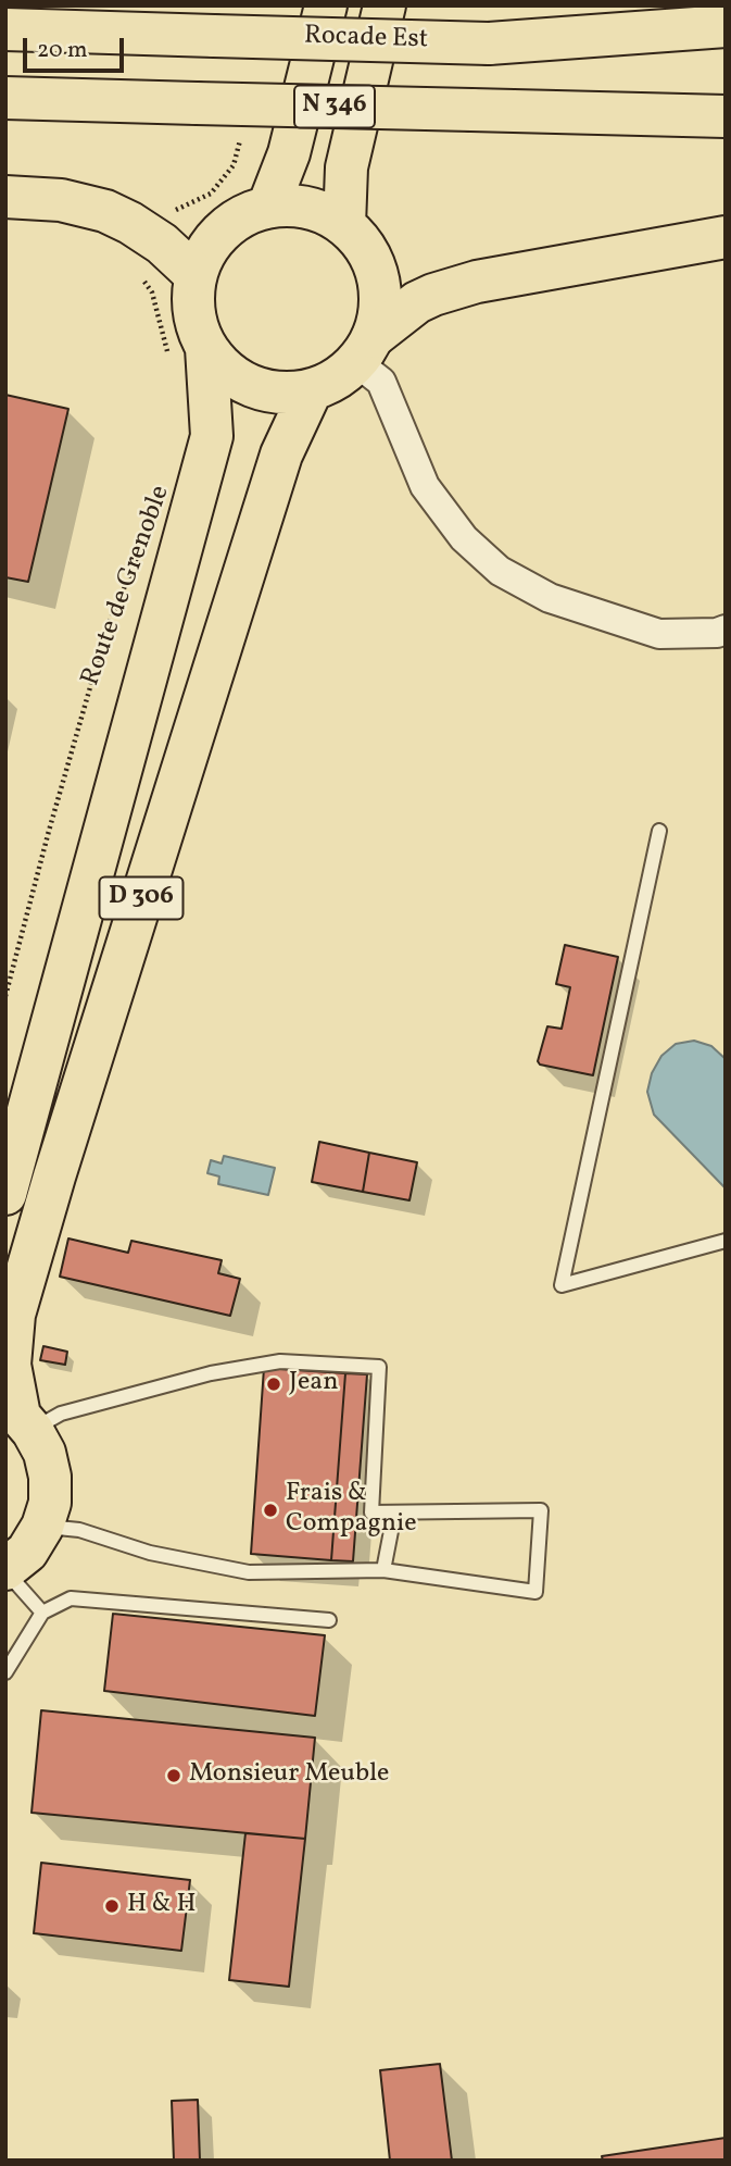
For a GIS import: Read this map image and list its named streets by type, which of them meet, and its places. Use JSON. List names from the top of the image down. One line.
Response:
{"streets":{"main road":["Rocade Est","N 346","Route de Grenoble","D 306"]},"crossings":[["Route de Grenoble","D 306"]],"places":["Jean","Frais & Compagnie","Monsieur Meuble","H & H"],"scale_bar":"20 m"}
